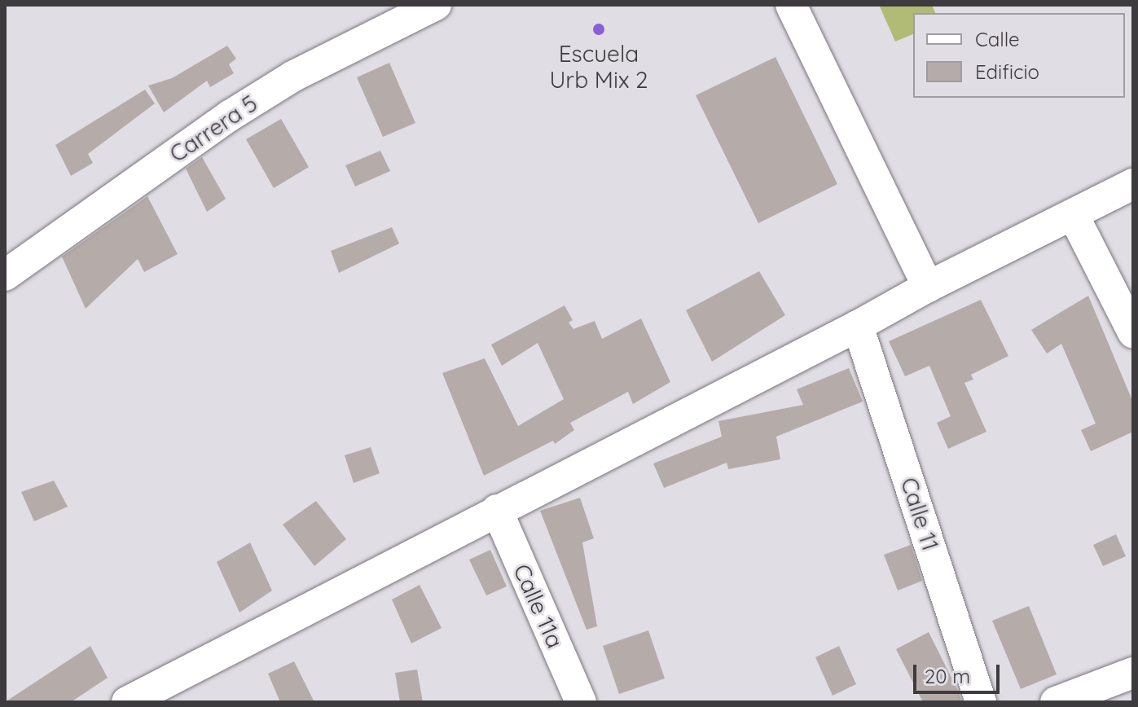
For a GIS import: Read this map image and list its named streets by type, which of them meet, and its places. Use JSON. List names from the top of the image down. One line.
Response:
{"streets":{"street":["Carrera 5","Calle 11","Calle 11a"]},"places":["Escuela Urb Mix 2"],"legend":["Calle","Edificio"],"scale_bar":"20 m"}
